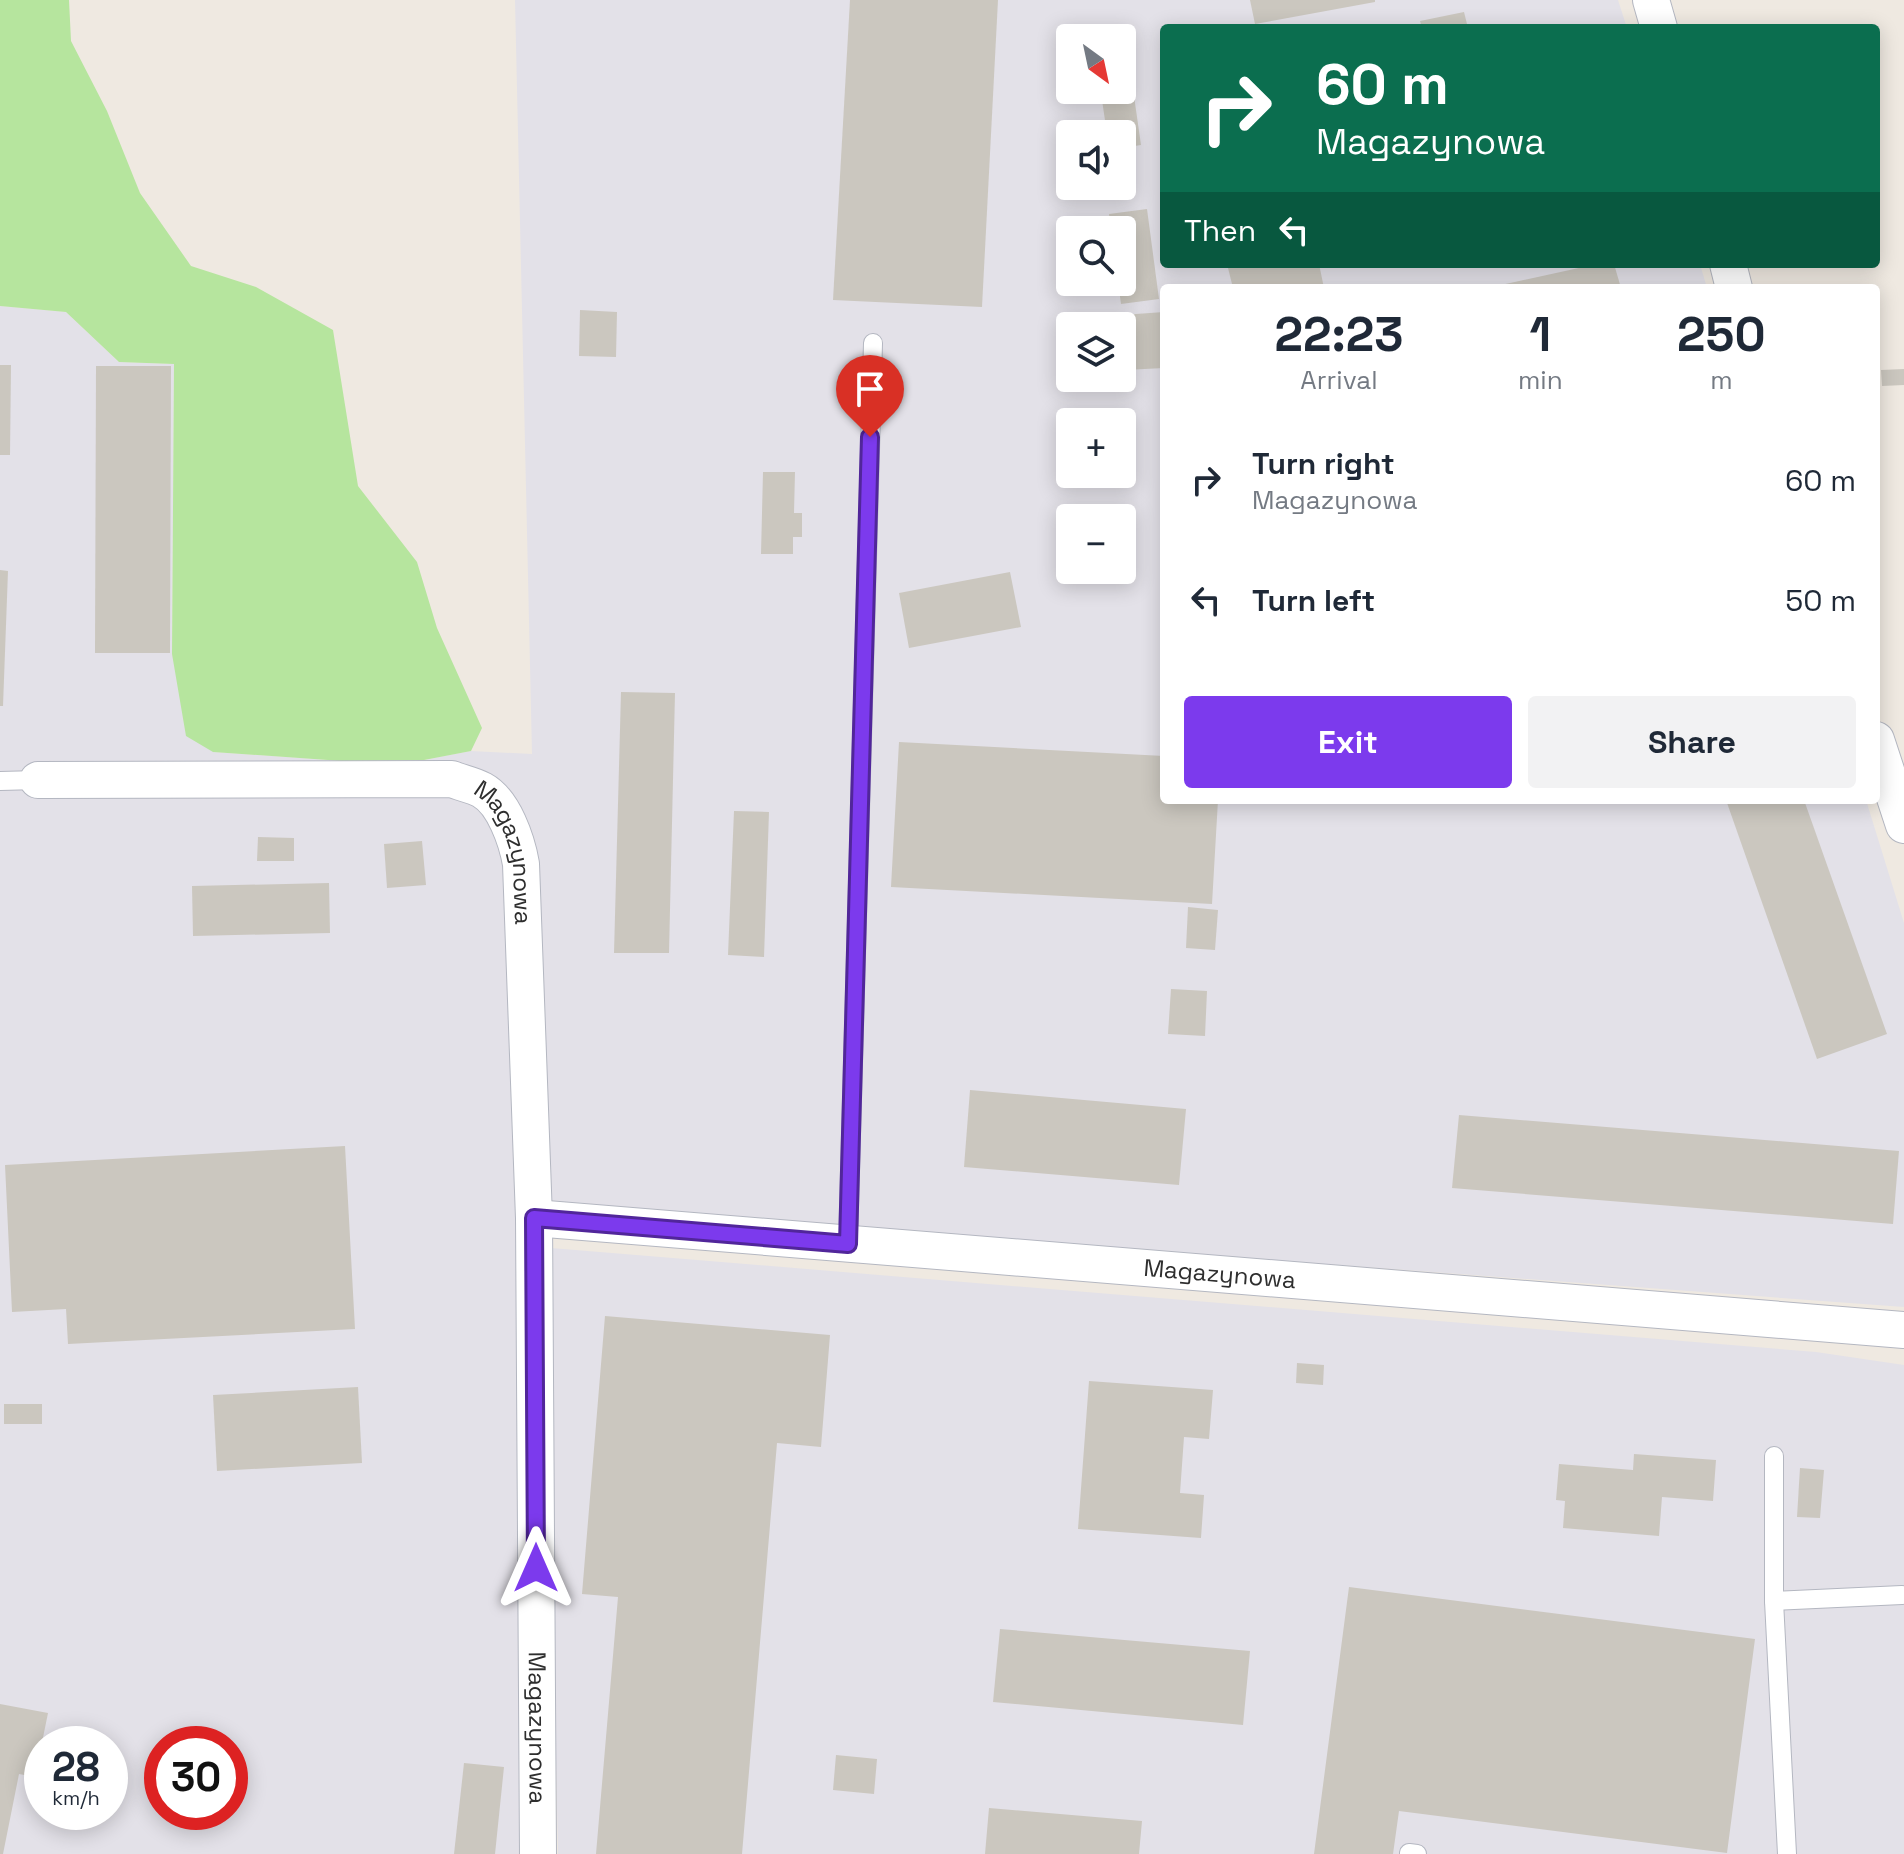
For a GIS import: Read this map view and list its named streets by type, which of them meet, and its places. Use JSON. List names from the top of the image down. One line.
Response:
{"streets":{"street":["Magazynowa"]},"north":"bottom right","page":{"map_buttons":["+","−"],"turn":["60 m","Magazynowa"],"then":"Then","eta":["22:23","Arrival","1","min","250","m"],"list":[{"name":"Turn right","note":"Magazynowa","value":"60 m"},{"name":"Turn left","value":"50 m"}],"buttons":["Exit","Share"],"speed":"28 km/h","limit":"30"}}
